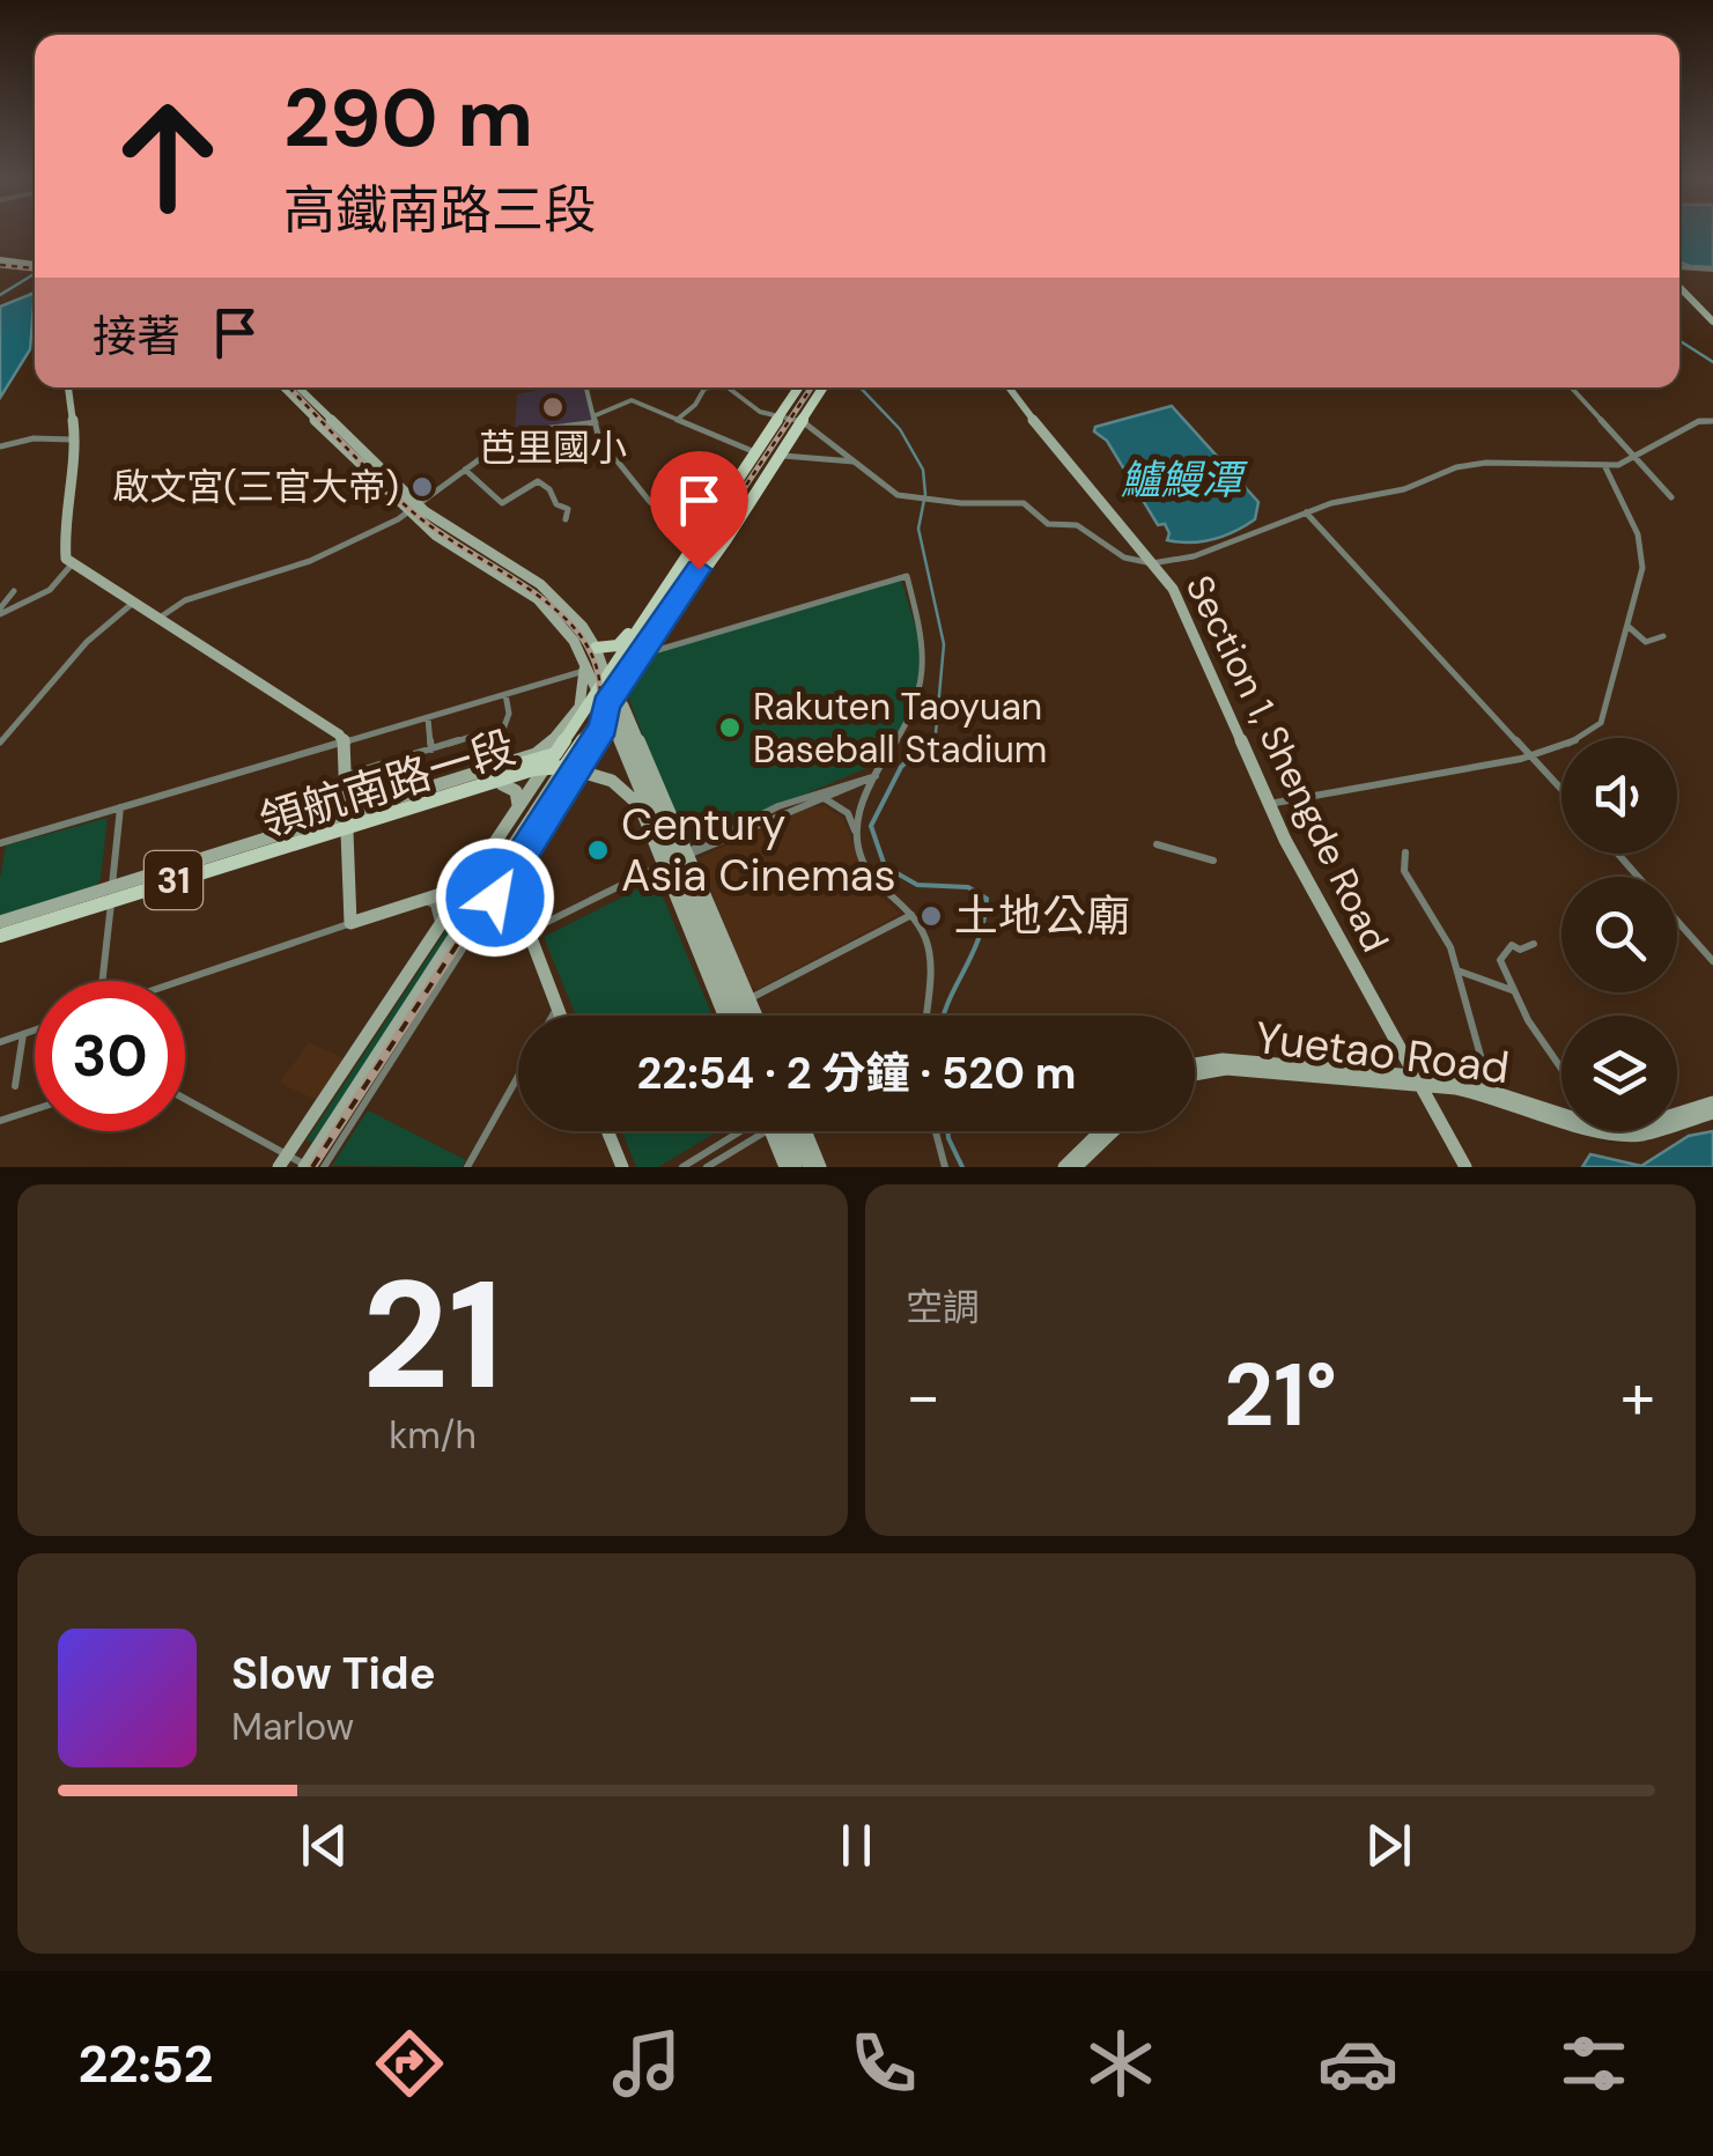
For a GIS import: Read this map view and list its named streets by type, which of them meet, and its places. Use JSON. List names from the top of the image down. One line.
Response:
{"streets":{"main road":["領航南路一段","31"],"street":["Section 1, Shengde Road","Yuetao Road"]},"crossings":[["Section 1, Shengde Road","Yuetao Road"],["領航南路一段","31"]],"water":["鱸鰻潭"],"places":["芭里國小","啟文宮(三官大帝)","Rakuten Taoyuan Baseball Stadium","Century Asia Cinemas","土地公廟"],"page":{"turn":["290 m","高鐵南路三段"],"then":"接著","limit":"30","trip":"22:54 · 2 分鐘 · 520 m","tile":[["21","km/h"],"空調"],"heat":["−","21°","+"],"song":["Slow Tide","Marlow"],"tabs":"22:52"}}
